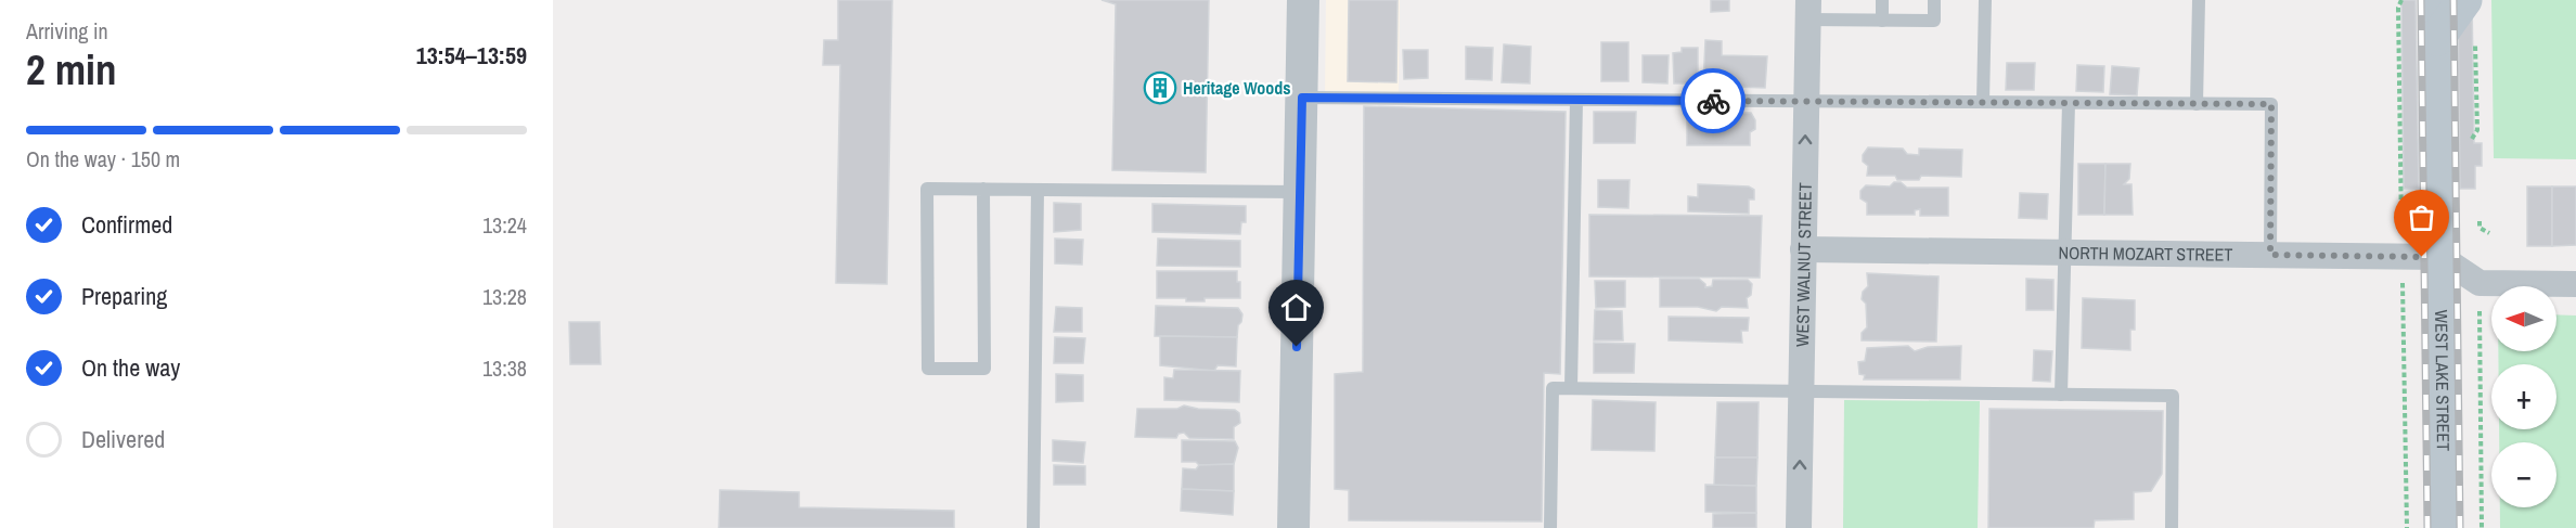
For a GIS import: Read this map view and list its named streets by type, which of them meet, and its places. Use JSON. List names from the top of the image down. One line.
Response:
{"streets":{"main road":["WEST LAKE STREET"],"street":["NORTH MOZART STREET","WEST WALNUT STREET"]},"crossings":[["NORTH MOZART STREET","WEST WALNUT STREET"],["NORTH MOZART STREET","WEST LAKE STREET"]],"one_way":["WEST WALNUT STREET"],"places":{"building":["Heritage Woods"]},"north":"left","page":{"heading":["2 min","Arriving in","13:54–13:59"],"bar":"On the way · 150 m","list":[["Confirmed","13:24"],["Preparing","13:28"],["On the way","13:38"],"Delivered"],"map_buttons":["+","−"]}}
